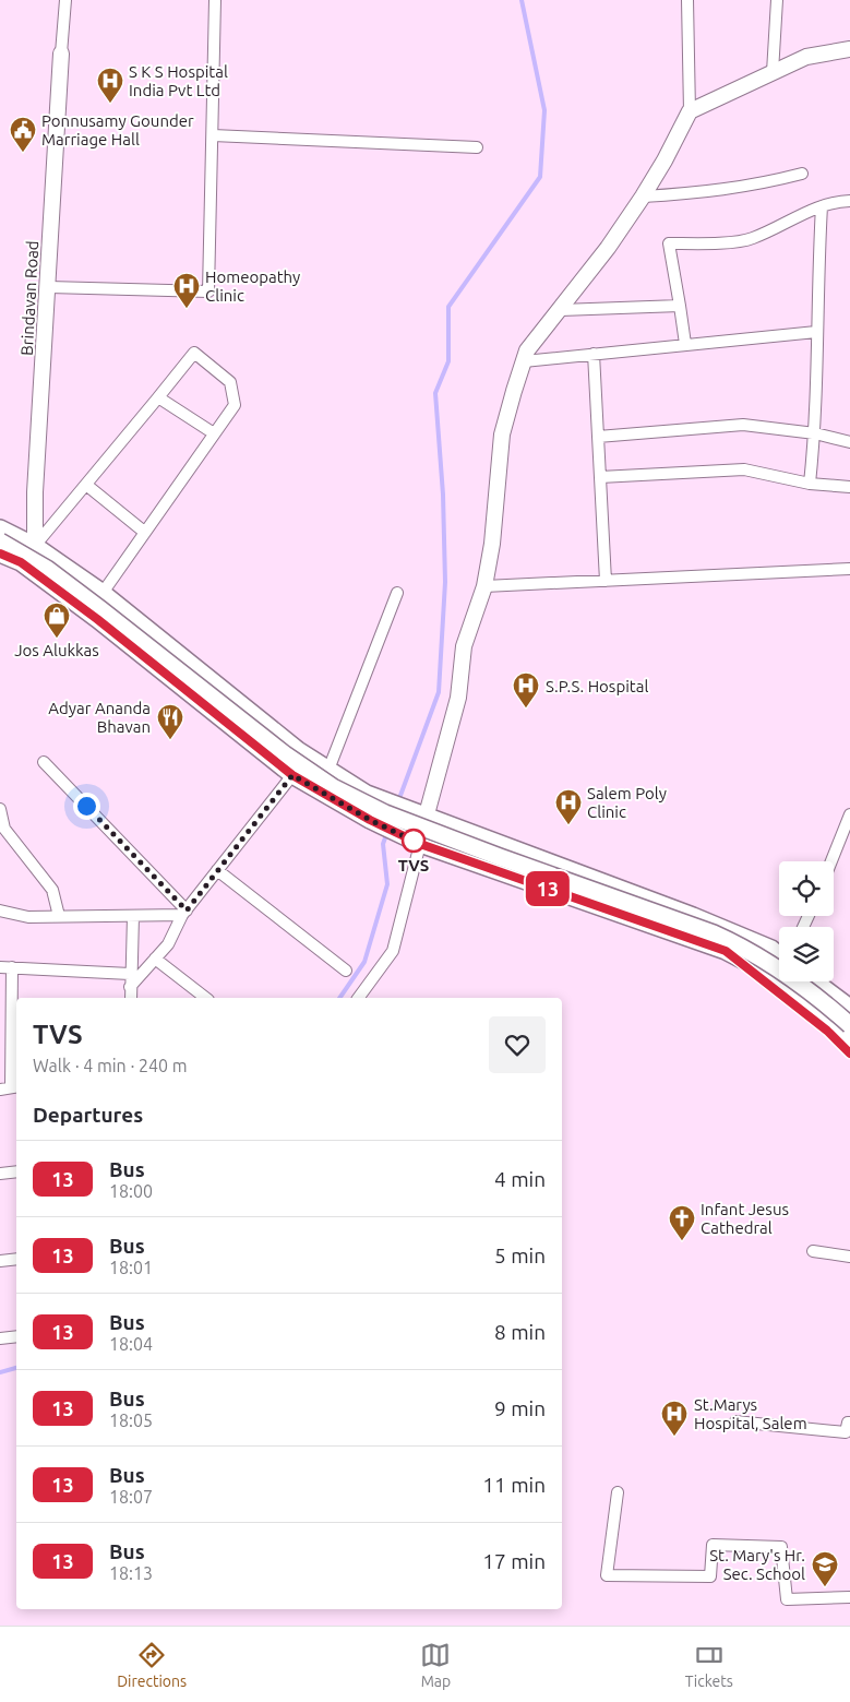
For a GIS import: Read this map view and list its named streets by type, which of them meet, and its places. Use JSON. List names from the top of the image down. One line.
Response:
{"streets":{"street":["Brindavan Road"]},"places":{"hospital":["S K S Hospital India Pvt Ltd","Homeopathy Clinic","S.P.S. Hospital","Salem Poly Clinic","St.Marys Hospital, Salem"],"public building":["Ponnusamy Gounder Marriage Hall"],"shop":["Jos Alukkas"],"restaurant":["Adyar Ananda Bhavan"],"other":["TVS"],"church":["Infant Jesus Cathedral"],"school or university":["St. Mary's Hr. Sec. School"]},"lines":["bus line 13"],"page":{"on_map":"13","heading":[["TVS","Walk · 4 min · 240 m"],"Departures"],"list":[{"mark":"13","name":"Bus","note":"18:00","value":"4 min"},{"mark":"13","name":"Bus","note":"18:01","value":"5 min"},{"mark":"13","name":"Bus","note":"18:04","value":"8 min"},{"mark":"13","name":"Bus","note":"18:05","value":"9 min"},{"mark":"13","name":"Bus","note":"18:07","value":"11 min"},{"mark":"13","name":"Bus","note":"18:13","value":"17 min"}],"tabs":["Directions","Map","Tickets"]}}
